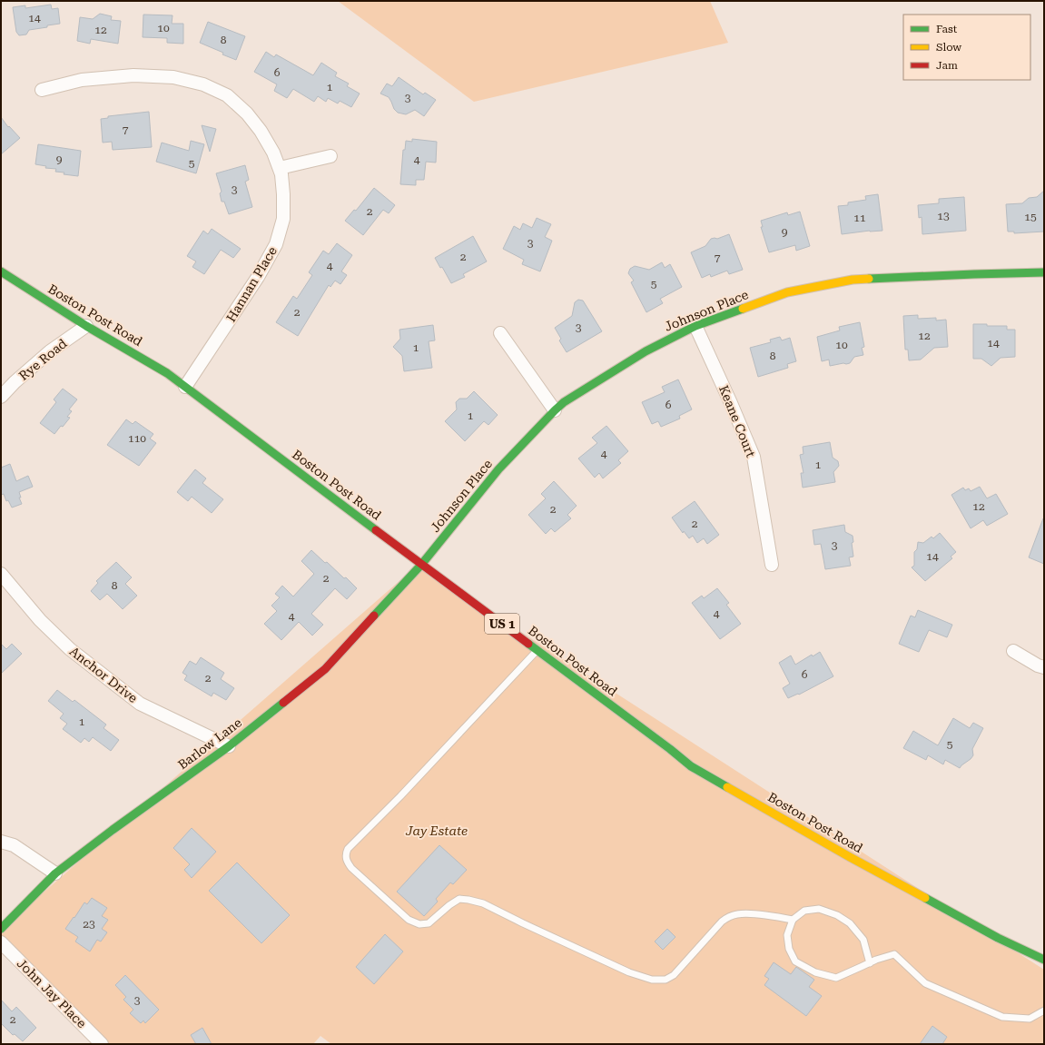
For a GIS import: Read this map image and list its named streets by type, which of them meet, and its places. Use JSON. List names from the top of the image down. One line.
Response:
{"streets":{"street":["Hannan Place","Johnson Place","Boston Post Road","Rye Road","Keane Court","US 1","Anchor Drive","Barlow Lane","John Jay Place"]},"crossings":[["Hannan Place","Boston Post Road"],["Johnson Place","Boston Post Road"],["Johnson Place","Keane Court"],["Johnson Place","Barlow Lane"],["Boston Post Road","Rye Road"],["Boston Post Road","Barlow Lane"],["Anchor Drive","Barlow Lane"]],"parks":["Jay Estate"],"house_numbers":["14","10","12","8","6","1","3","7","9","4","5","3","2","13","15","11","9","3","2","7","4","5","2","3","12","14","10","1","8","6","1","110","4","1","12","2","2","3","14","2","8","4","4","6","2","1","5","23","3","2"],"legend":["Fast","Slow","Jam"]}
